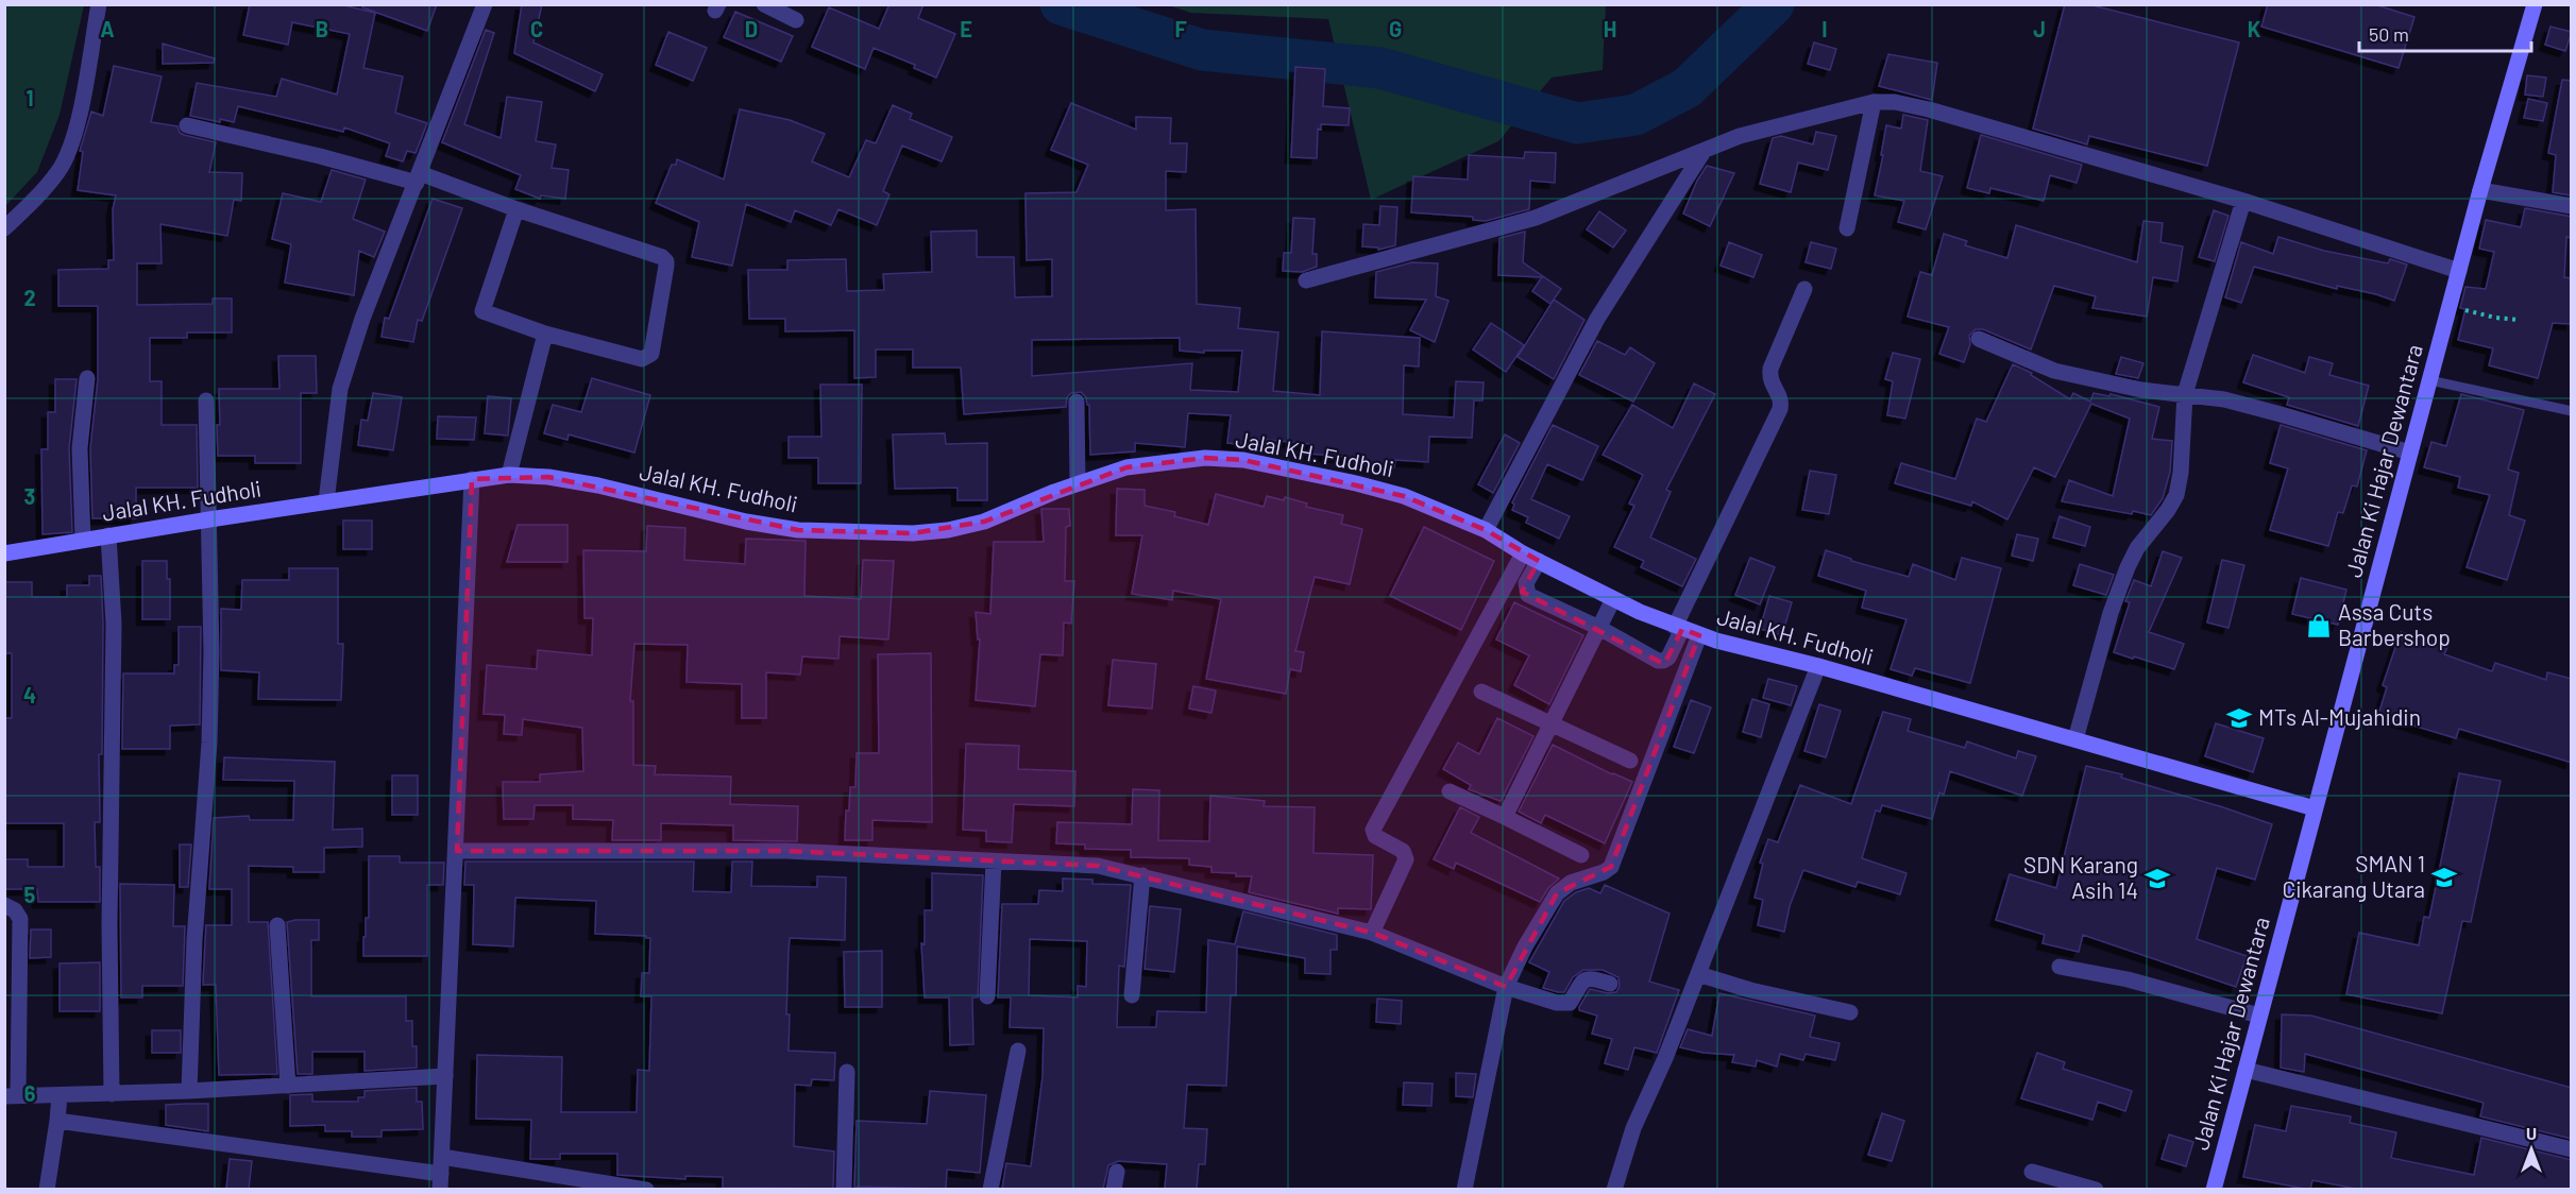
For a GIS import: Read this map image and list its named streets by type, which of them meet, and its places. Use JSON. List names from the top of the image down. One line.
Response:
{"streets":{"main road":["Jalal KH. Fudholi","Jalan Ki Hajar Dewantara"]},"crossings":[["Jalal KH. Fudholi","Jalan Ki Hajar Dewantara"]],"places":{"shop":["Assa Cuts Barbershop"],"school or university":["MTs Al-Mujahidin","SMAN 1 Cikarang Utara","SDN Karang Asih 14"]},"scale_bar":"50 m","north":"top","grid":{"columns":["A","B","C","D","E","F","G","H","I","J","K"],"rows":["1","2","3","4","5","6"]}}
